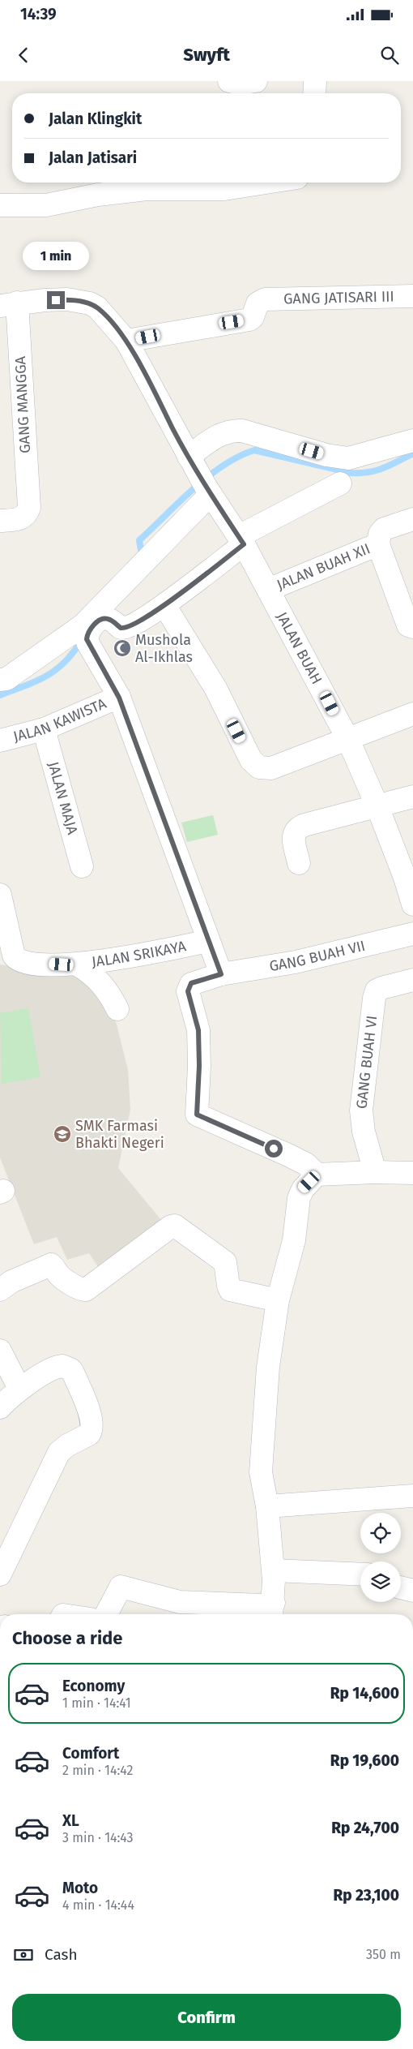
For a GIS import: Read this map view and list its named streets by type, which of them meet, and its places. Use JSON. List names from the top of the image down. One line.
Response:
{"streets":{"street":["GANG JATISARI III","GANG MANGGA","JALAN BUAH XII","JALAN BUAH","JALAN KAWISTA","JALAN MAJA","JALAN SRIKAYA","GANG BUAH VII","GANG BUAH VI"]},"crossings":[["GANG JATISARI III","JALAN BUAH"],["GANG MANGGA","JALAN BUAH"],["JALAN BUAH XII","JALAN BUAH"],["JALAN BUAH","JALAN KAWISTA"],["JALAN KAWISTA","JALAN MAJA"]],"places":{"mosque":["Mushola Al-Ikhlas"],"school or university":["SMK Farmasi Bhakti Negeri"]},"page":{"status":"14:39","header":"Swyft","banner":["Jalan Klingkit","Jalan Jatisari"],"bubble":"1 min","heading":"Choose a ride","list":[{"name":"Economy","note":"1 min · 14:41","value":"Rp 14,600"},{"name":"Comfort","note":"2 min · 14:42","value":"Rp 19,600"},{"name":"XL","note":"3 min · 14:43","value":"Rp 24,700"},{"name":"Moto","note":"4 min · 14:44","value":"Rp 23,100"}],"pay":["Cash","350 m"],"buttons":"Confirm"}}
